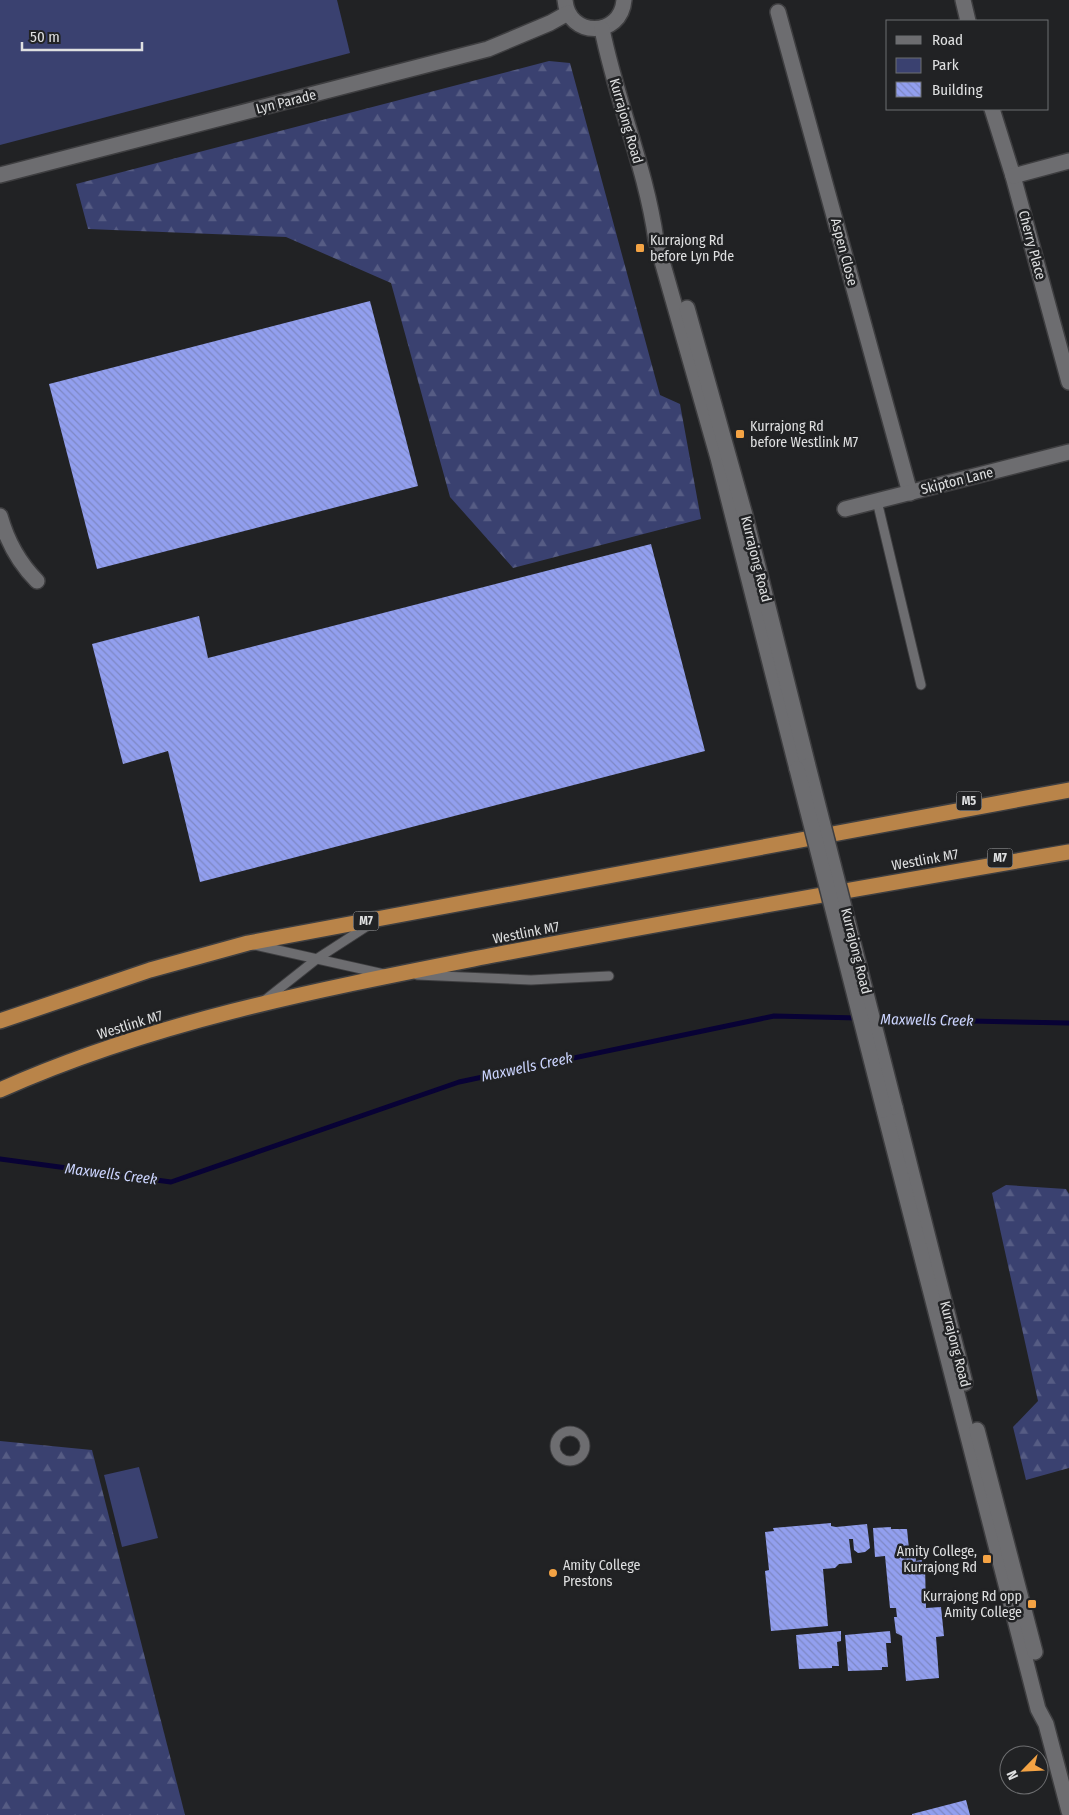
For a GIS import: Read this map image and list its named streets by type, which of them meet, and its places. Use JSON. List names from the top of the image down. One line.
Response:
{"streets":{"highway":["M5","M7","Westlink M7"],"main road":["Lyn Parade","Kurrajong Road","Cherry Place","Aspen Close","Skipton Lane"]},"crossings":[["Aspen Close","Skipton Lane"],["M5","M7"],["M7","Westlink M7"]],"water":["Maxwells Creek"],"places":{"transit":["Kurrajong Rd before Lyn Pde","Kurrajong Rd before Westlink M7","Amity College, Kurrajong Rd","Kurrajong Rd opp Amity College"],"other":["Amity College Prestons"]},"legend":["Road","Park","Building"],"scale_bar":"50 m","north":"bottom left"}
